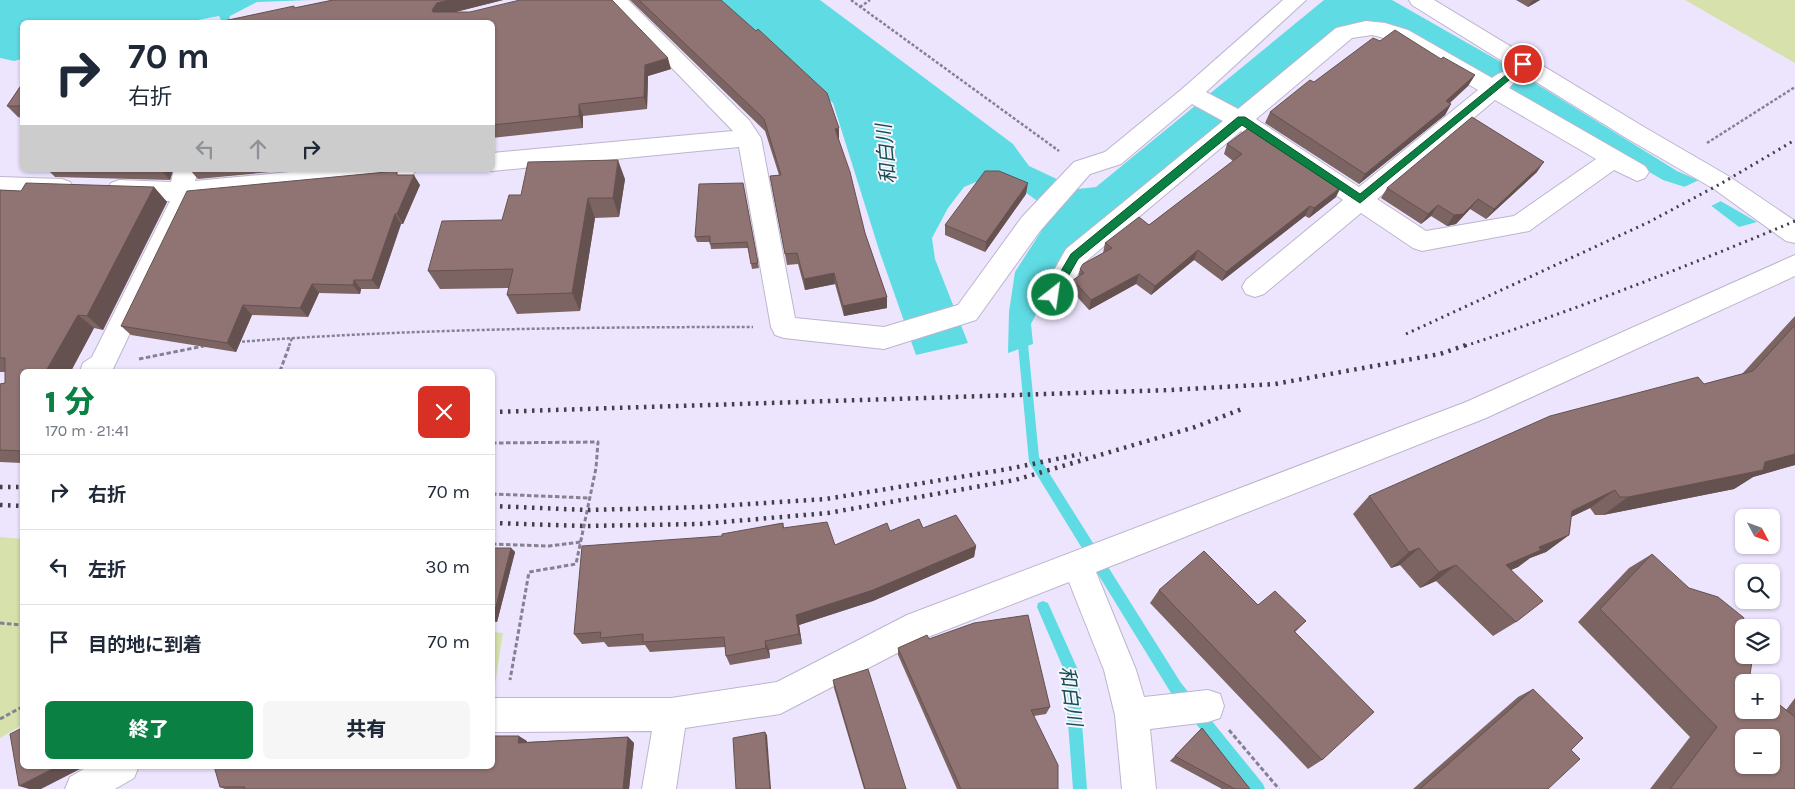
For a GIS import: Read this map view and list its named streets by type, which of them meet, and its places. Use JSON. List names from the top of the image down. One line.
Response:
{"water":["和白川"],"north":"bottom right","page":{"turn":["70 m","右折"],"heading":["1 分","170 m · 21:41"],"list":[{"name":"右折","value":"70 m"},{"name":"左折","value":"30 m"},{"name":"目的地に到着","value":"70 m"}],"map_buttons":["+","−"],"buttons":["終了","共有"]}}
